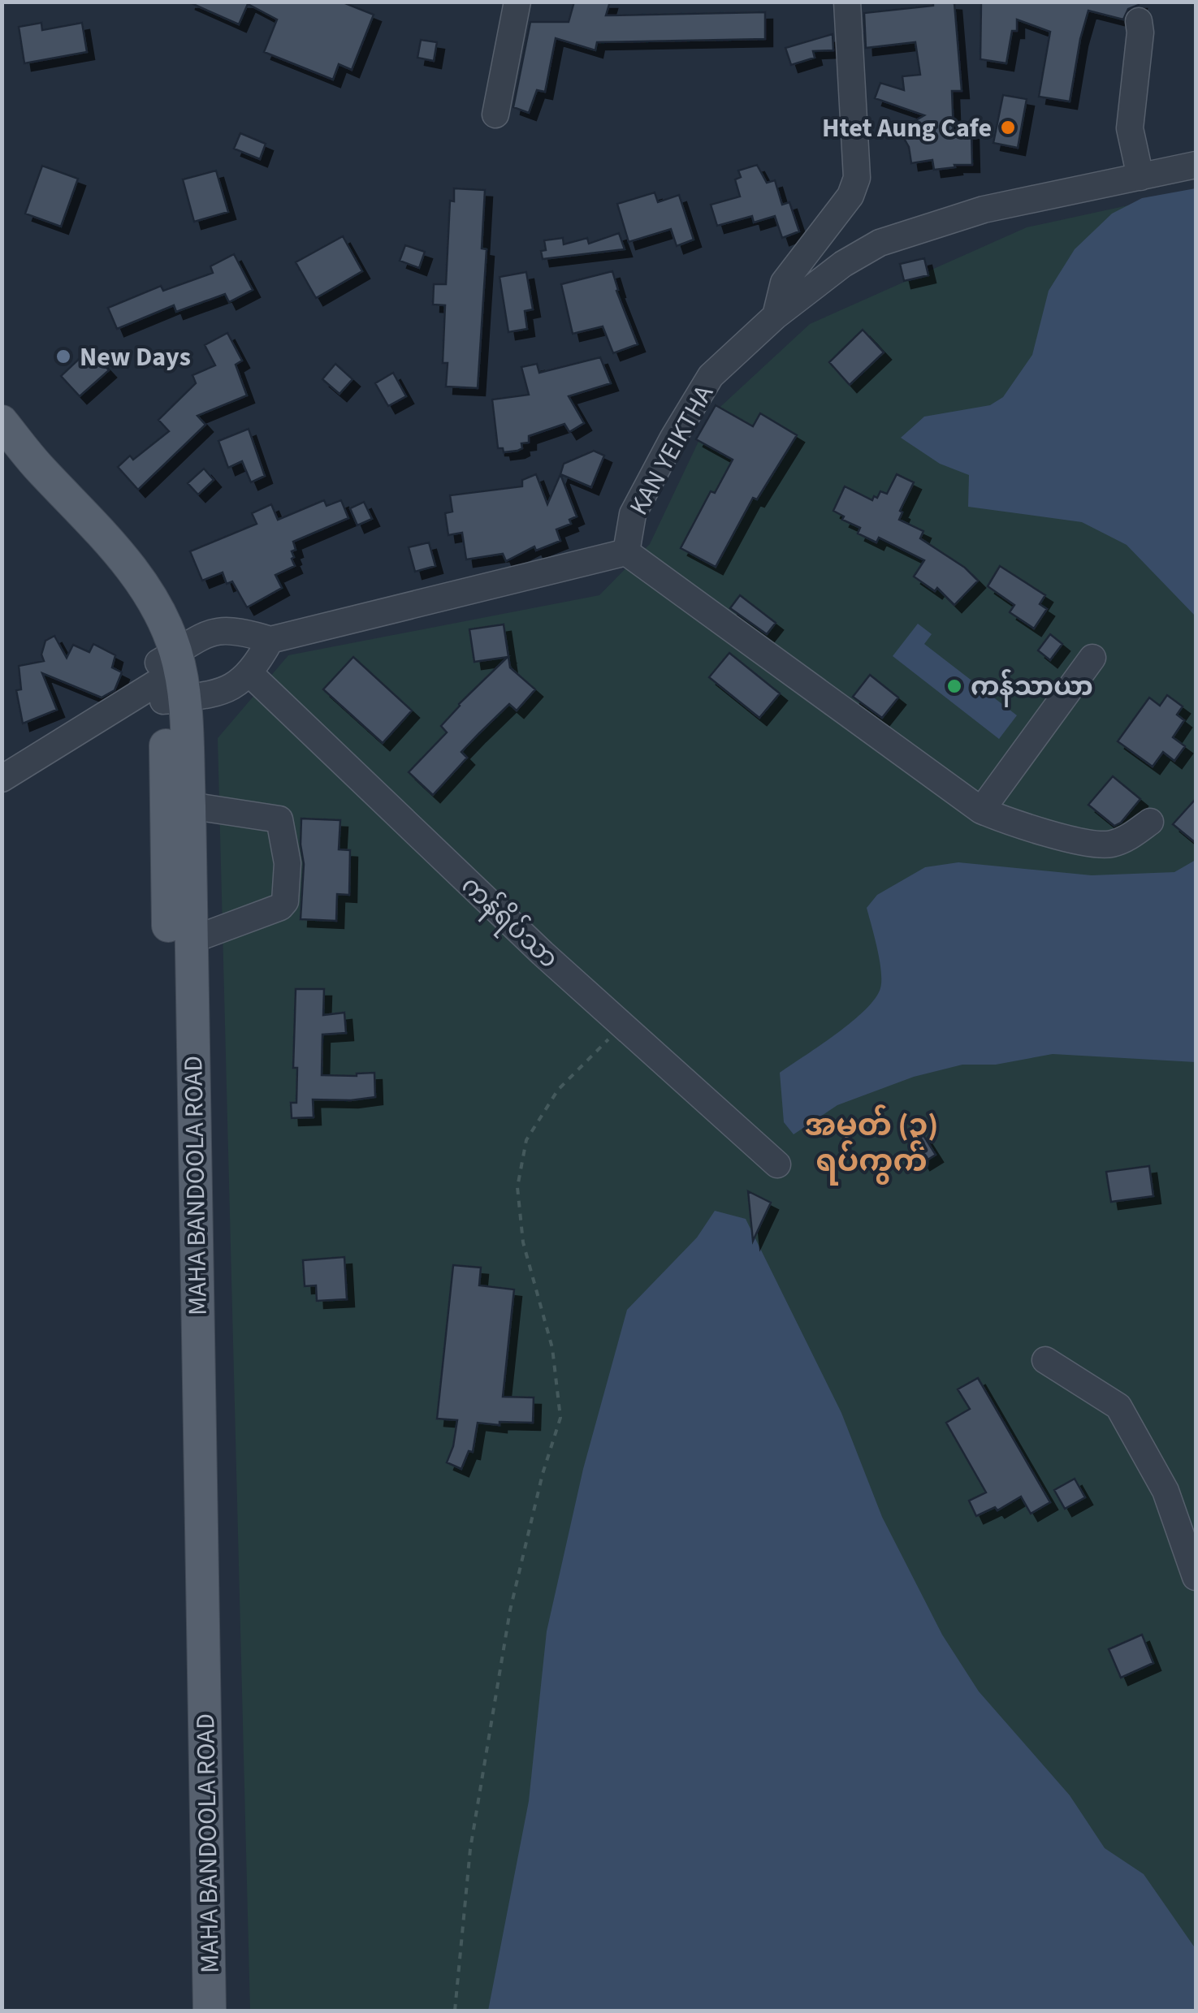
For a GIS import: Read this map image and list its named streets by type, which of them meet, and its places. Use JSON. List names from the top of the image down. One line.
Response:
{"streets":{"main road":["MAHA BANDOOLA ROAD"],"street":["KAN YEIKTHA","ကန်ရိပ်သာ"]},"districts":["အမှတ် (၃) ရပ်ကွက်"],"places":["Htet Aung Cafe","New Days","ကန်သာယာ"]}
